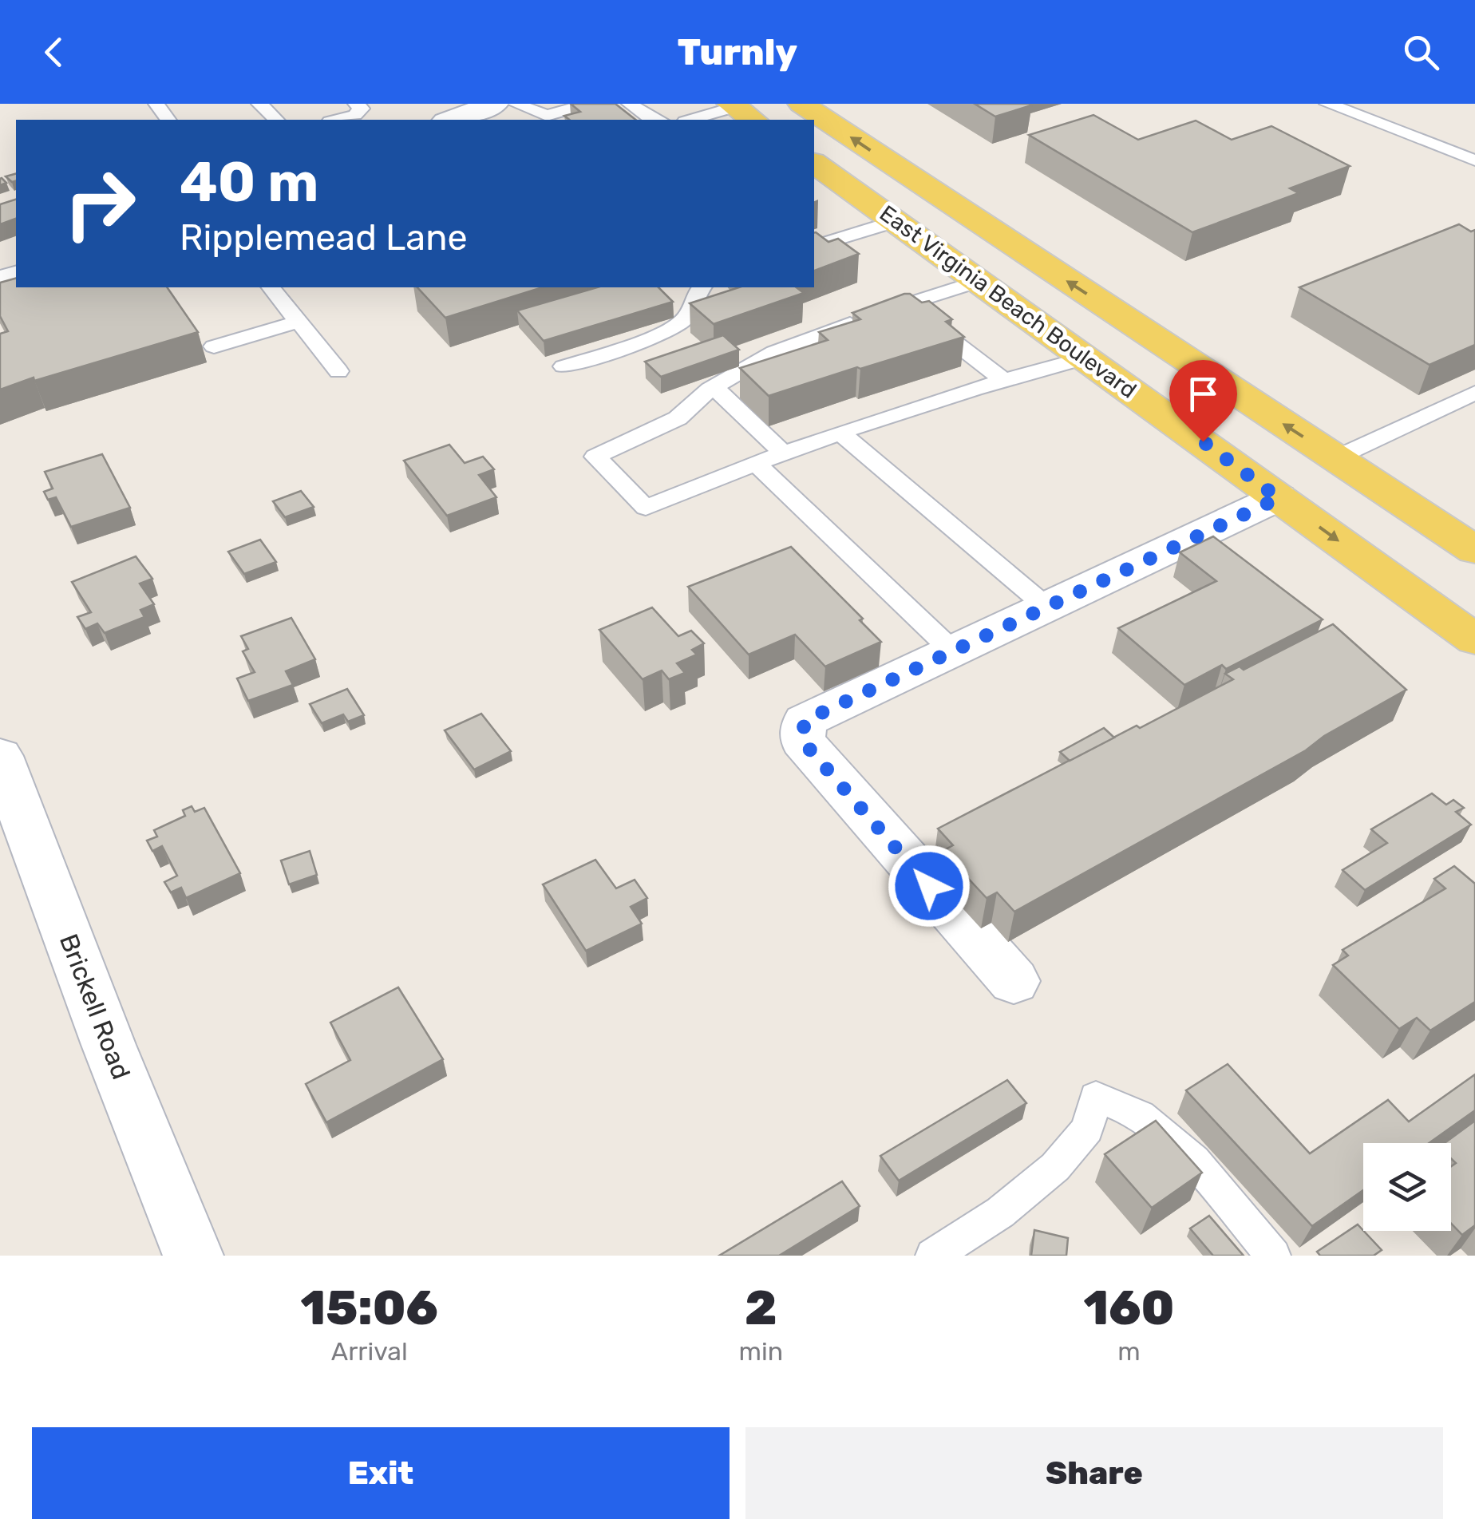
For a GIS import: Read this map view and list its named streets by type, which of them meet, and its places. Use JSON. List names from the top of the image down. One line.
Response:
{"streets":{"main road":["East Virginia Beach Boulevard"],"street":["Brickell Road"]},"page":{"header":"Turnly","turn":["40 m","Ripplemead Lane"],"eta":["15:06","Arrival","2","min","160","m"],"buttons":["Exit","Share"]}}
